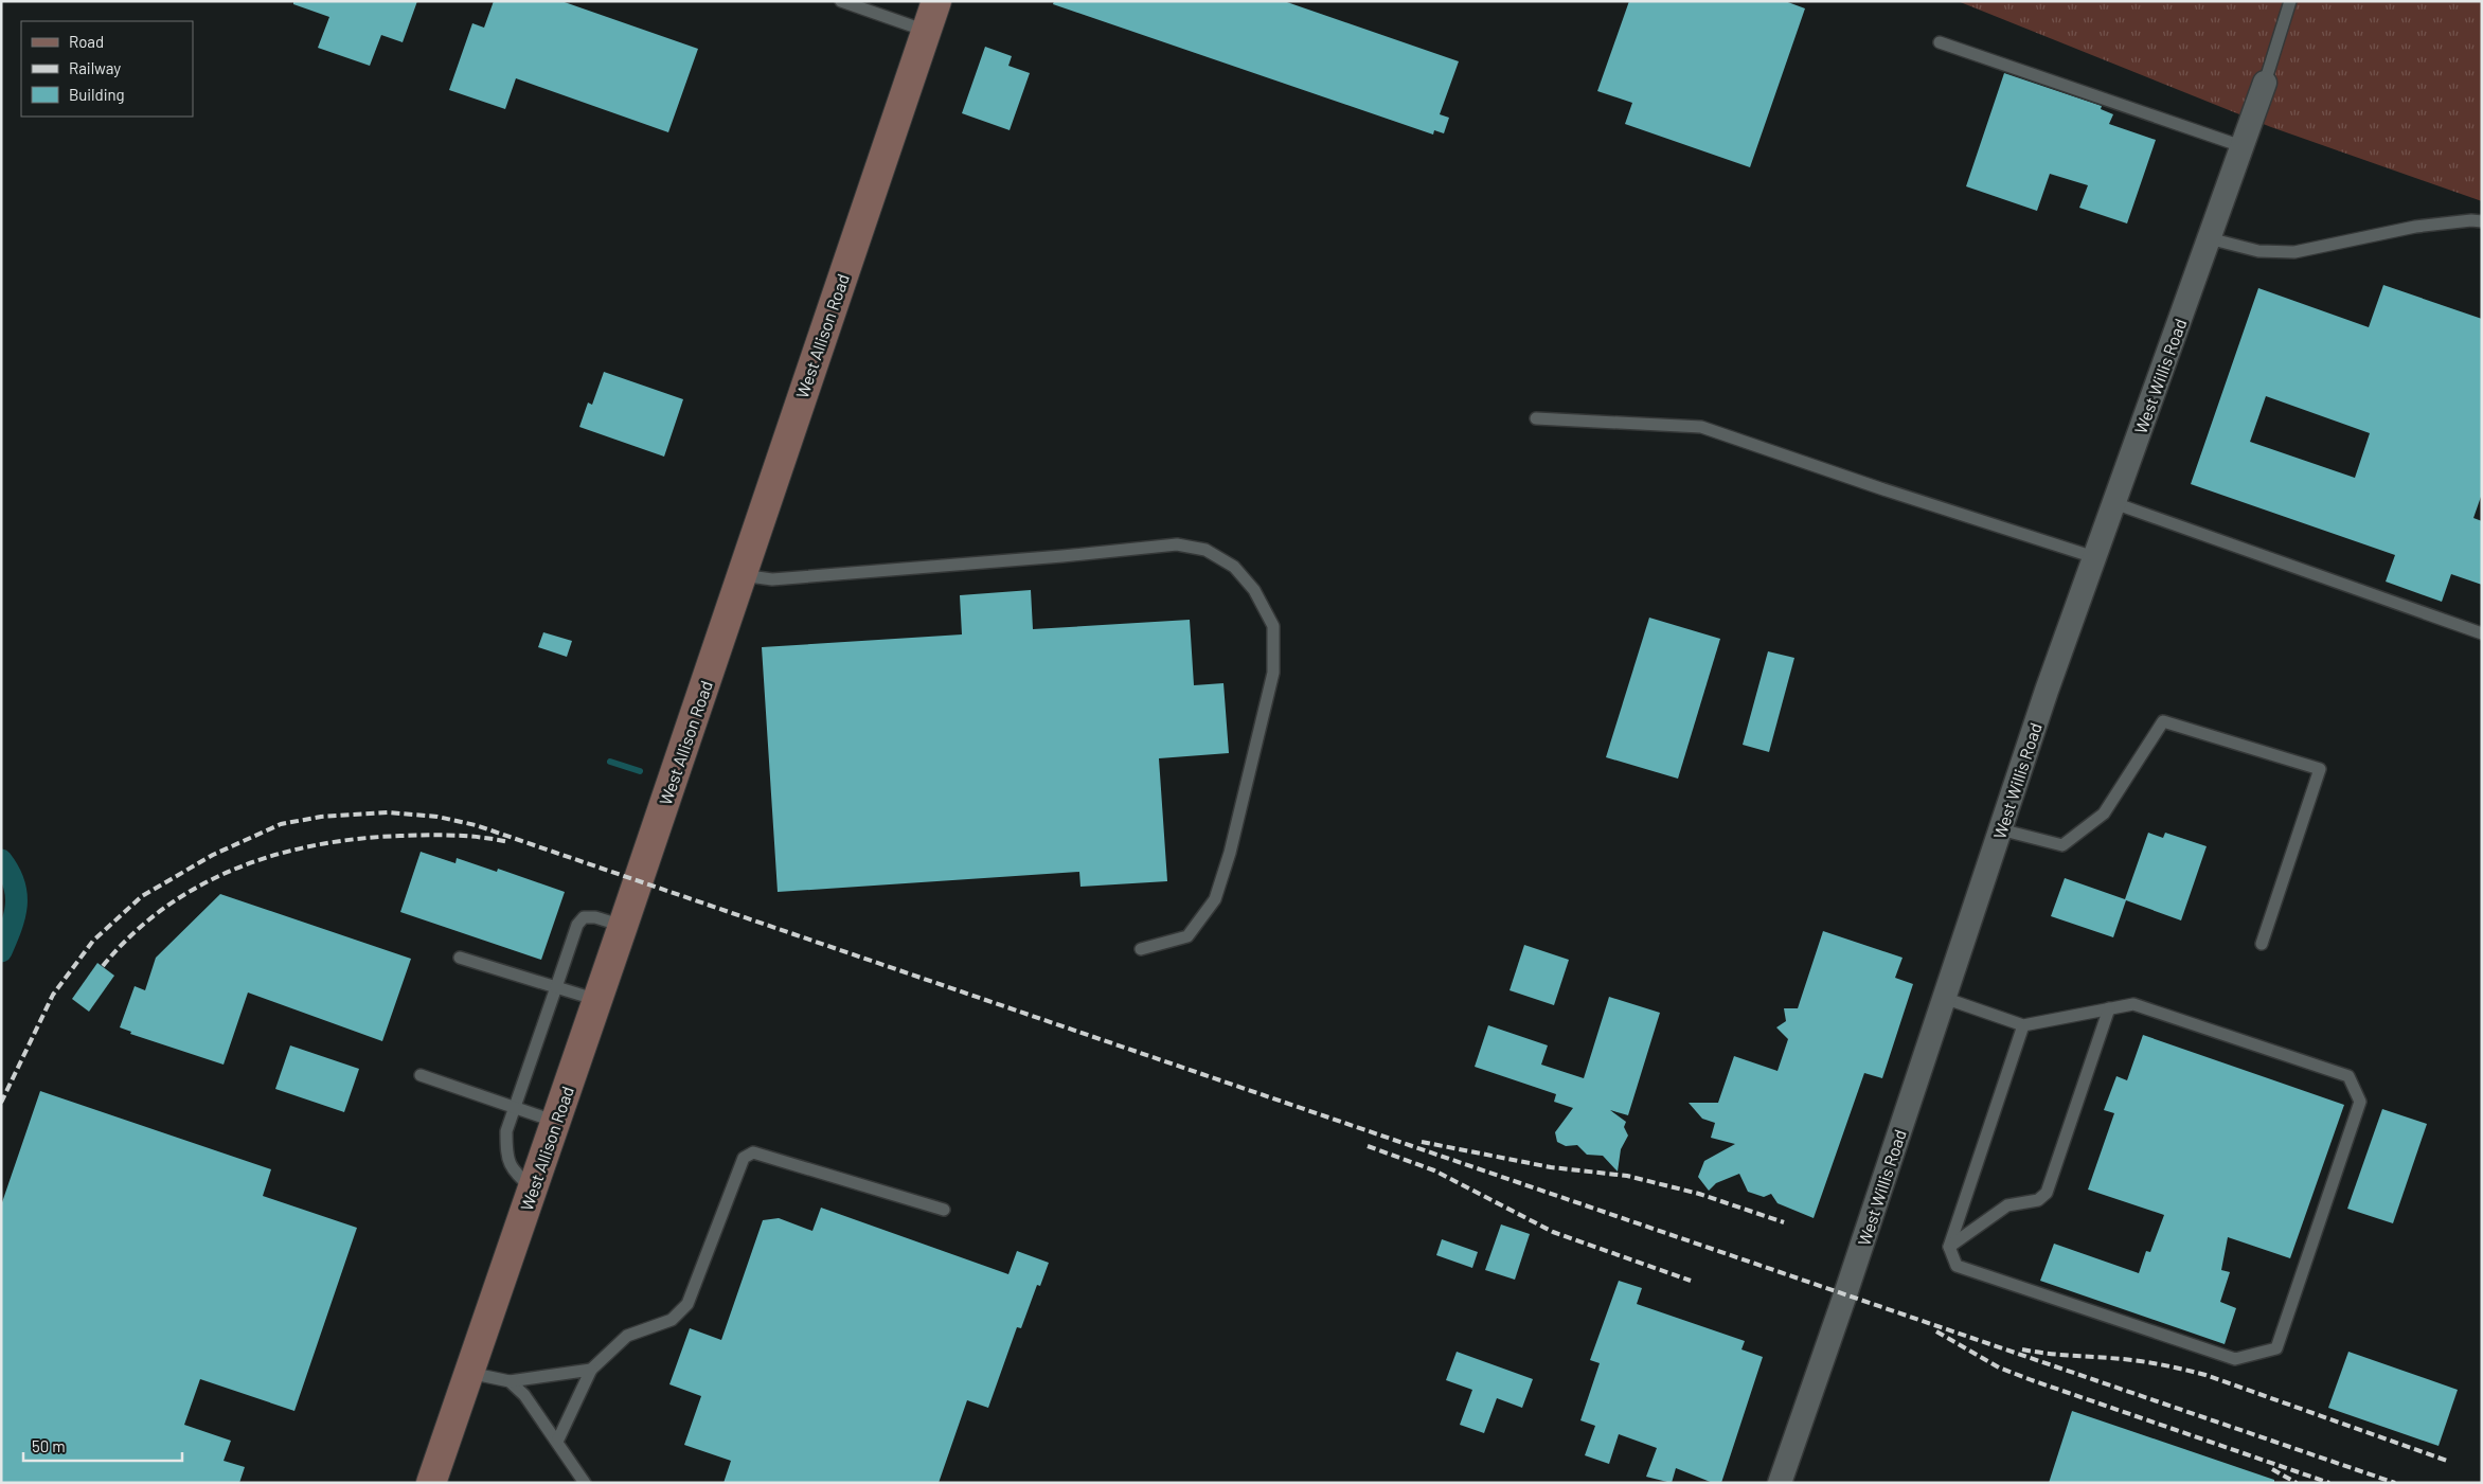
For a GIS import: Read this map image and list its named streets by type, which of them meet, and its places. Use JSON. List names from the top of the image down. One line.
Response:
{"streets":{"street":["West Allison Road","West Willis Road"]},"legend":["Road","Railway","Building"],"scale_bar":"50 m"}
